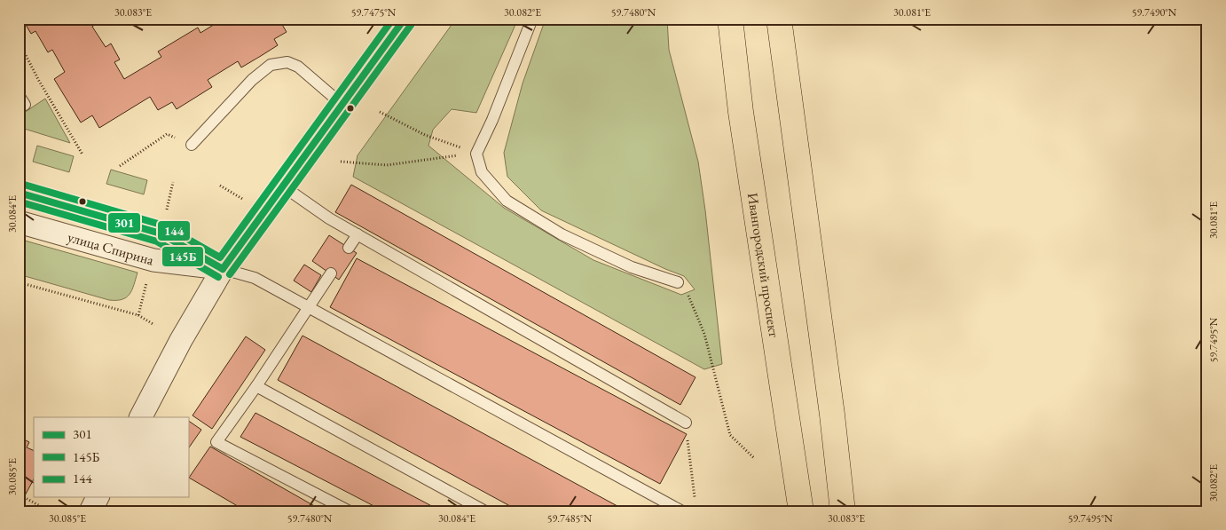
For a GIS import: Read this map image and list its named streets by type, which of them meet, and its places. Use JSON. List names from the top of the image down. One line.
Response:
{"streets":{"highway":["Ивангородский проспект"],"street":["улица Спирина"]},"lines":["transit line 301","transit line 144","transit line 145Б"],"legend":["301","145Б","144"],"coordinates":["30.083°E","59.7475°N","30.082°E","59.7480°N","30.081°E","59.7490°N","30.084°E","59.7495°N","30.085°E","59.7485°N"]}
